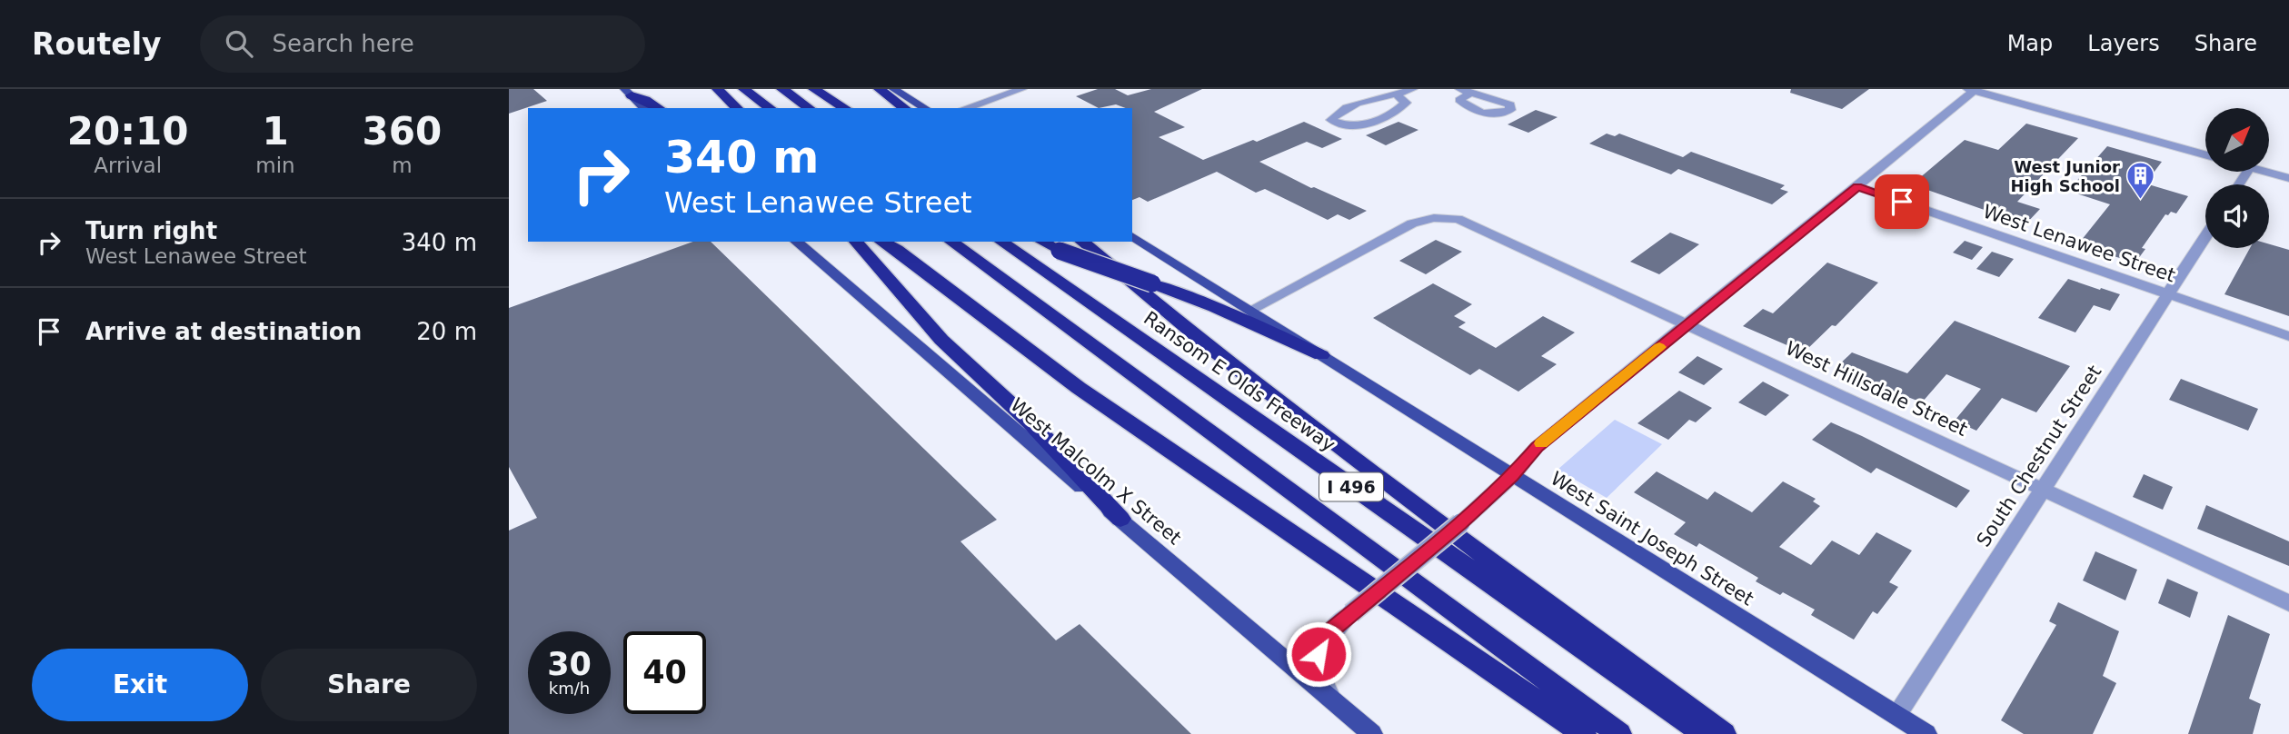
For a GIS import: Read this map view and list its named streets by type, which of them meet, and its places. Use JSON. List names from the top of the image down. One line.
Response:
{"streets":{"highway":["Ransom E Olds Freeway","I 496"],"main road":["West Malcolm X Street","West Saint Joseph Street"],"street":["West Lenawee Street","West Hillsdale Street","South Chestnut Street"]},"crossings":[["West Lenawee Street","South Chestnut Street"],["West Hillsdale Street","South Chestnut Street"],["West Hillsdale Street","West Saint Joseph Street"],["South Chestnut Street","West Saint Joseph Street"]],"places":{"building":["West Junior High School"]},"north":"top right","page":{"header":"Routely","search":"Search here","nav":["Map","Layers","Share"],"eta":["20:10","Arrival","1","min","360","m"],"turn":["340 m","West Lenawee Street"],"list":[{"name":"Turn right","note":"West Lenawee Street","value":"340 m"},{"name":"Arrive at destination","value":"20 m"}],"speed":"30 km/h","limit":"40","buttons":["Exit","Share"]}}
